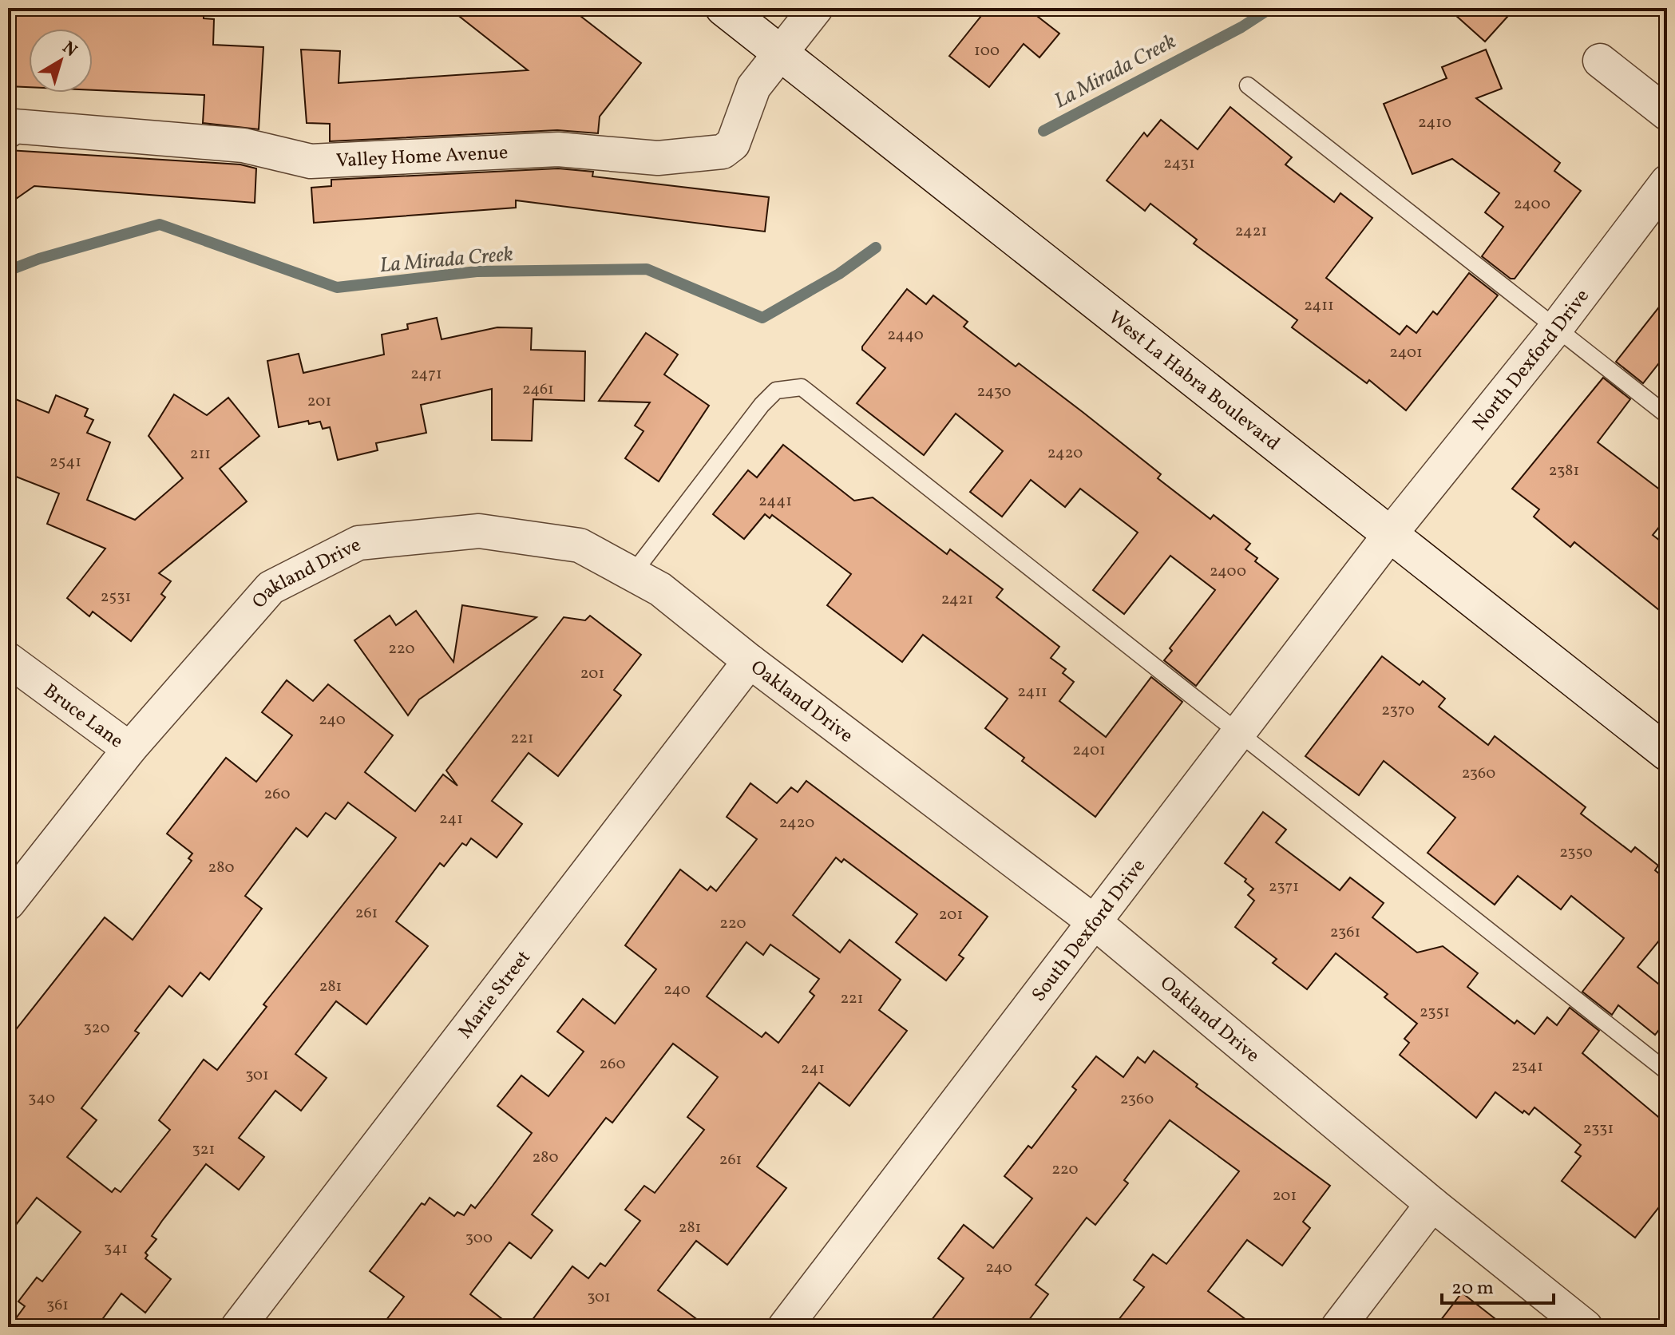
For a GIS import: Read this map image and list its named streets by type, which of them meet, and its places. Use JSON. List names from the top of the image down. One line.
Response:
{"streets":{"main road":["West La Habra Boulevard"],"street":["Valley Home Avenue","North Dexford Drive","Oakland Drive","Bruce Lane","South Dexford Drive","Marie Street"]},"crossings":[["Valley Home Avenue","West La Habra Boulevard"],["North Dexford Drive","West La Habra Boulevard"],["North Dexford Drive","South Dexford Drive"],["West La Habra Boulevard","South Dexford Drive"],["Oakland Drive","Bruce Lane"],["Oakland Drive","South Dexford Drive"],["Oakland Drive","Marie Street"]],"water":["La Mirada Creek"],"house_numbers":["100","2410","2431","2400","2421","2411","2440","2401","2471","2461","2430","201","2420","211","2541","2381","2441","2400","2531","2421","220","201","2411","2370","240","221","2401","2360","260","241","2420","2350","280","2371","261","201","220","2361","281","240","221","2351","320","260","2341","241","301","340","2360","2331","321","280","261","220","201","281","300","341","240","301","361"],"scale_bar":"20 m","north":"top right"}
